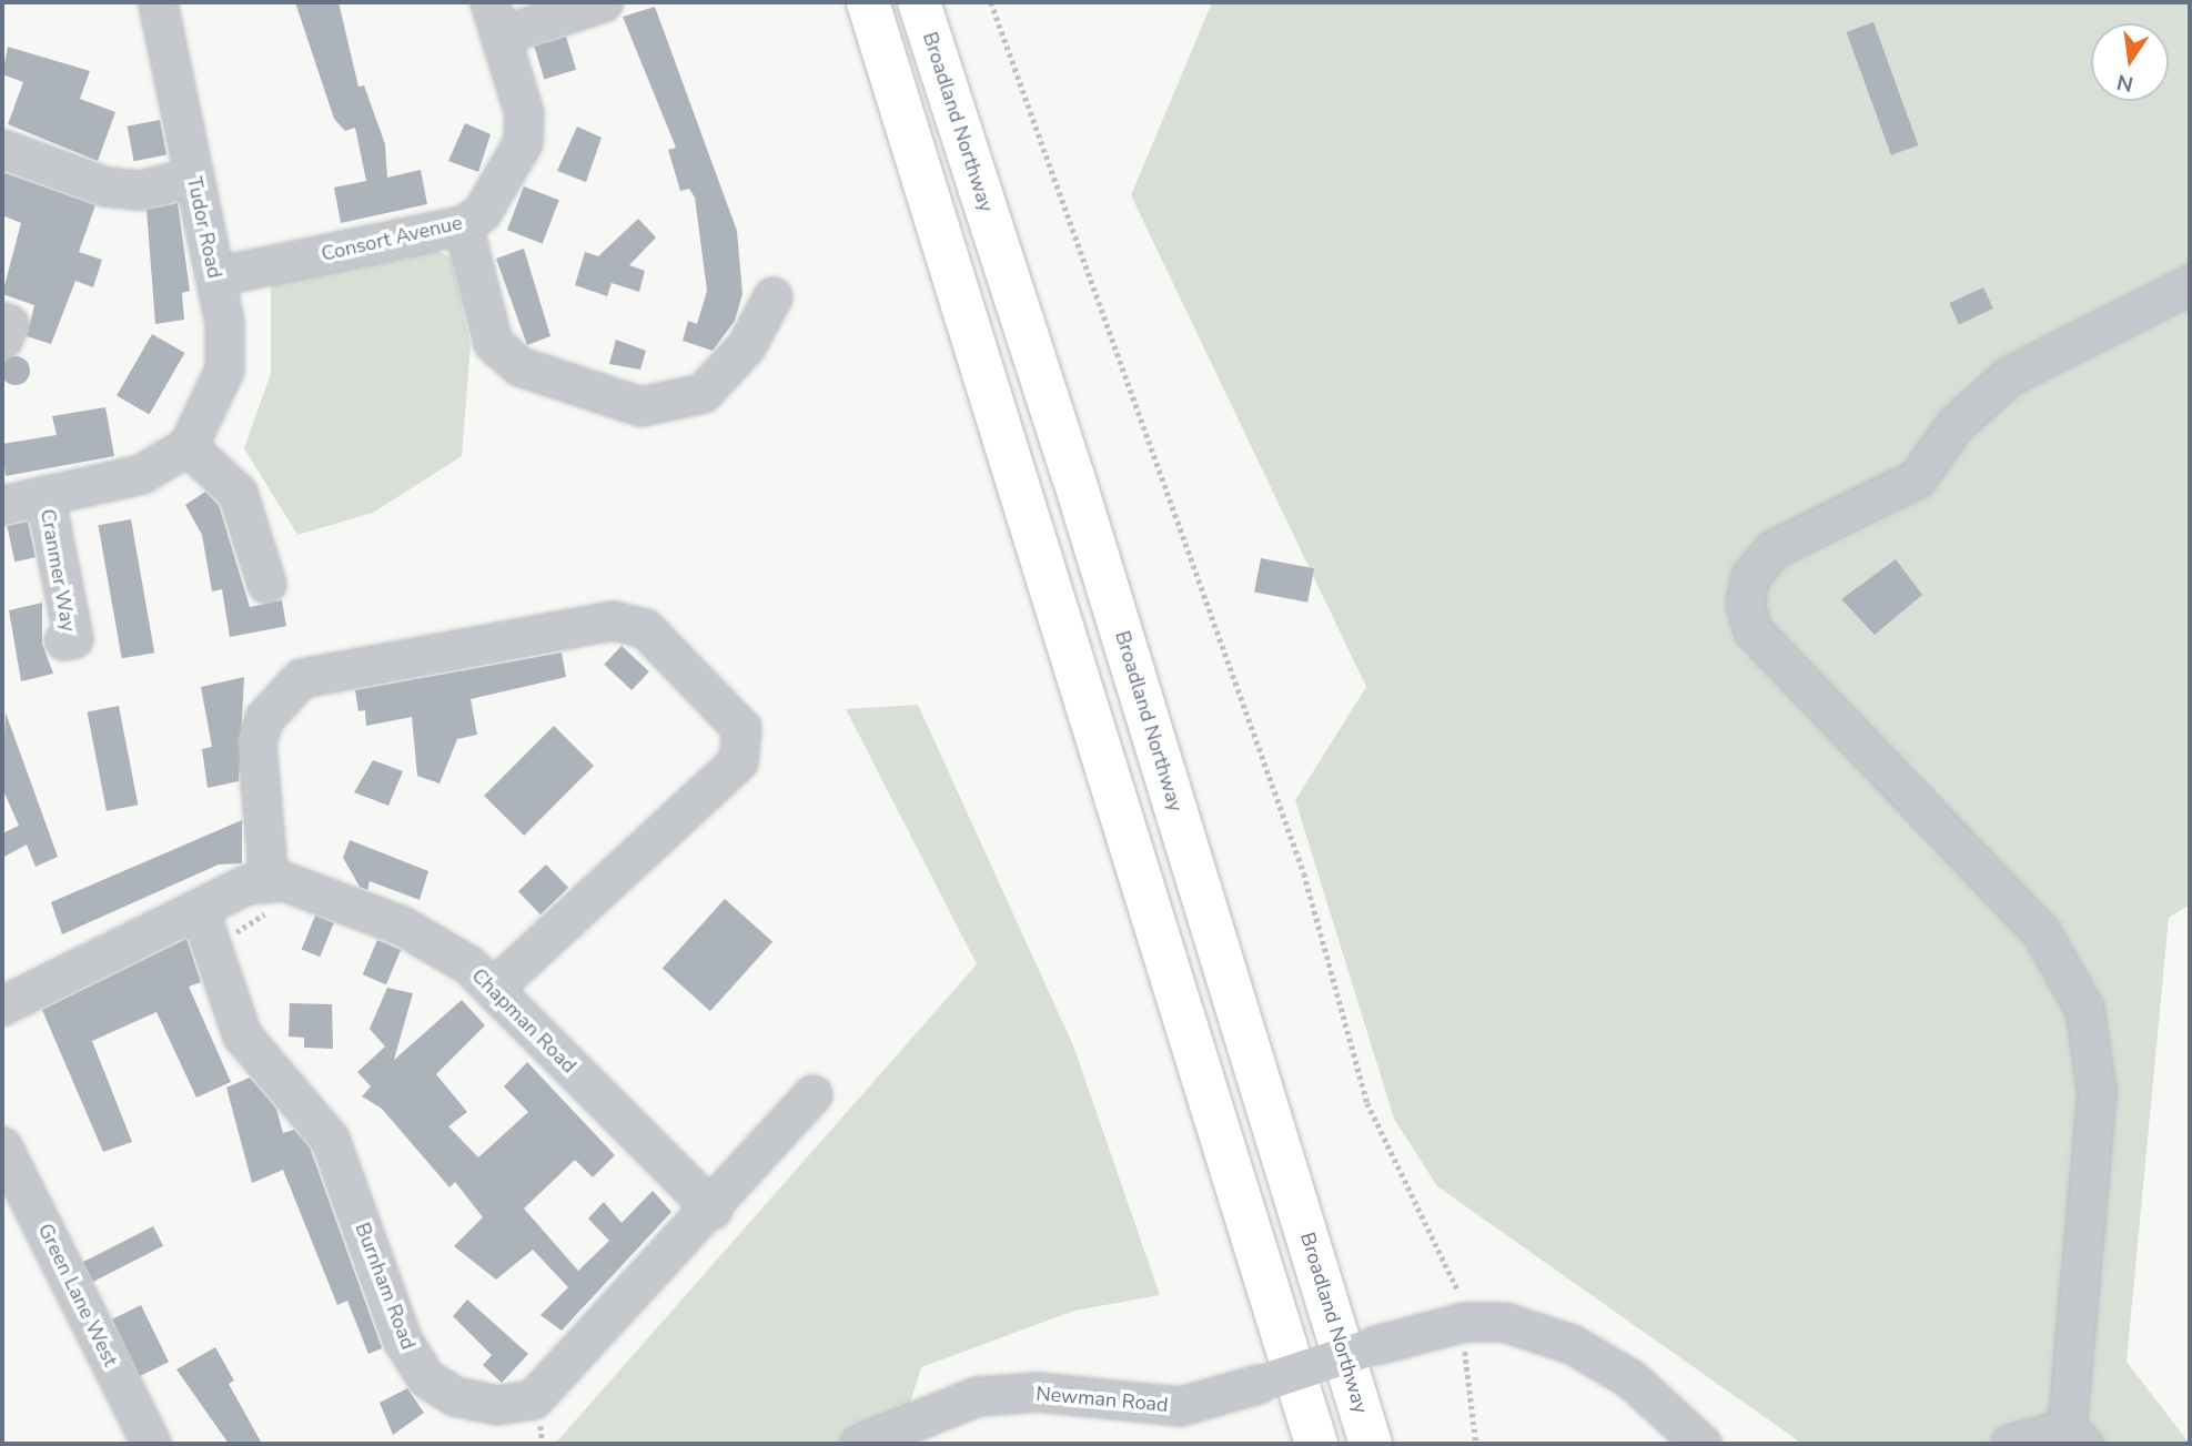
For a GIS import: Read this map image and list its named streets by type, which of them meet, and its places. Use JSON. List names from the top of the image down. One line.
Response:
{"streets":{"highway":["Broadland Northway"],"street":["Tudor Road","Consort Avenue","Cranmer Way","Chapman Road","Burnham Road","Green Lane West","Newman Road"]},"crossings":[["Tudor Road","Consort Avenue"],["Chapman Road","Burnham Road"]],"north":"bottom"}
